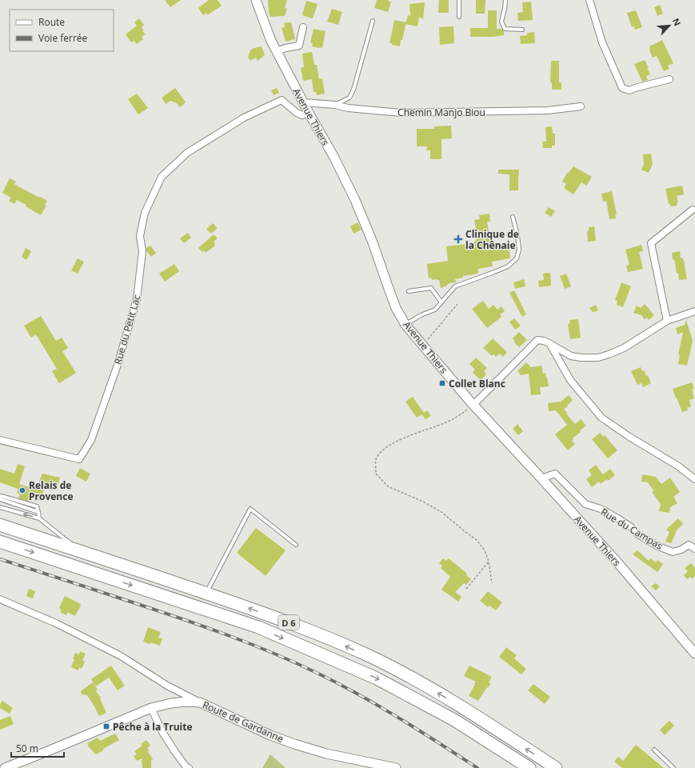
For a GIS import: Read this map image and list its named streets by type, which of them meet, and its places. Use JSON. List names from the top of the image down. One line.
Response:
{"streets":{"highway":["D 6"],"main road":["Avenue Thiers","Route de Gardanne"],"street":["Chemin Manjo Biou","Rue du Petit Lac","Rue du Campas"]},"crossings":[["Chemin Manjo Biou","Avenue Thiers"],["Avenue Thiers","Rue du Petit Lac"],["Avenue Thiers","Rue du Campas"]],"places":{"health":["Clinique de la Chênaie"],"transit":["Collet Blanc","Pêche à la Truite"],"other":["Relais de Provence"]},"legend":["Route","Voie ferrée"],"scale_bar":"50 m","north":"top right"}
